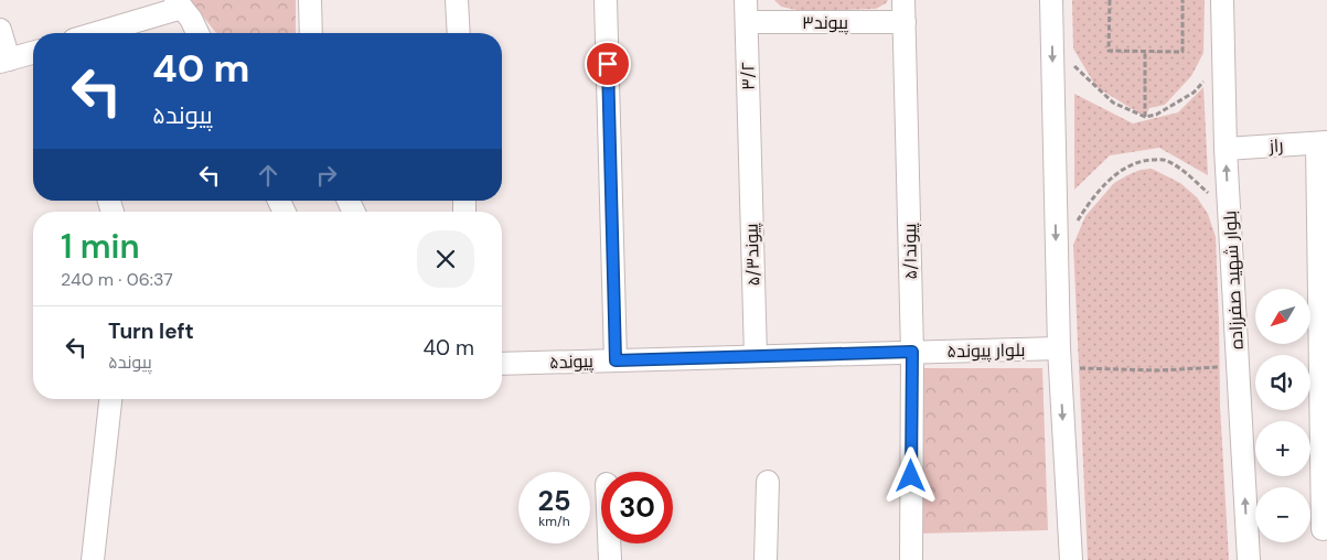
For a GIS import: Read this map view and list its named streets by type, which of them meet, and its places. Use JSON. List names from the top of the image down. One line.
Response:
{"streets":{"street":["پیوند۳","۳/۲","راز","پیوند۵/۱","پیوند۵/۳","بلوار شهید صفرزاده","بلوار پیوند۵","پیوند۵"]},"crossings":[["پیوند۳","۳/۲"],["پیوند۳","پیوند۵/۱"],["۳/۲","پیوند۵/۳"],["راز","بلوار شهید صفرزاده"],["پیوند۵/۱","بلوار پیوند۵"],["پیوند۵/۱","پیوند۵"],["پیوند۵/۳","پیوند۵"],["بلوار پیوند۵","پیوند۵"]],"north":"bottom left","page":{"turn":["40 m","پیوند۵"],"heading":["1 min","240 m · 06:37"],"map_buttons":["+","−"],"list":[{"name":"Turn left","note":"پیوند۵","value":"40 m"}],"speed":"25 km/h","limit":"30"}}
